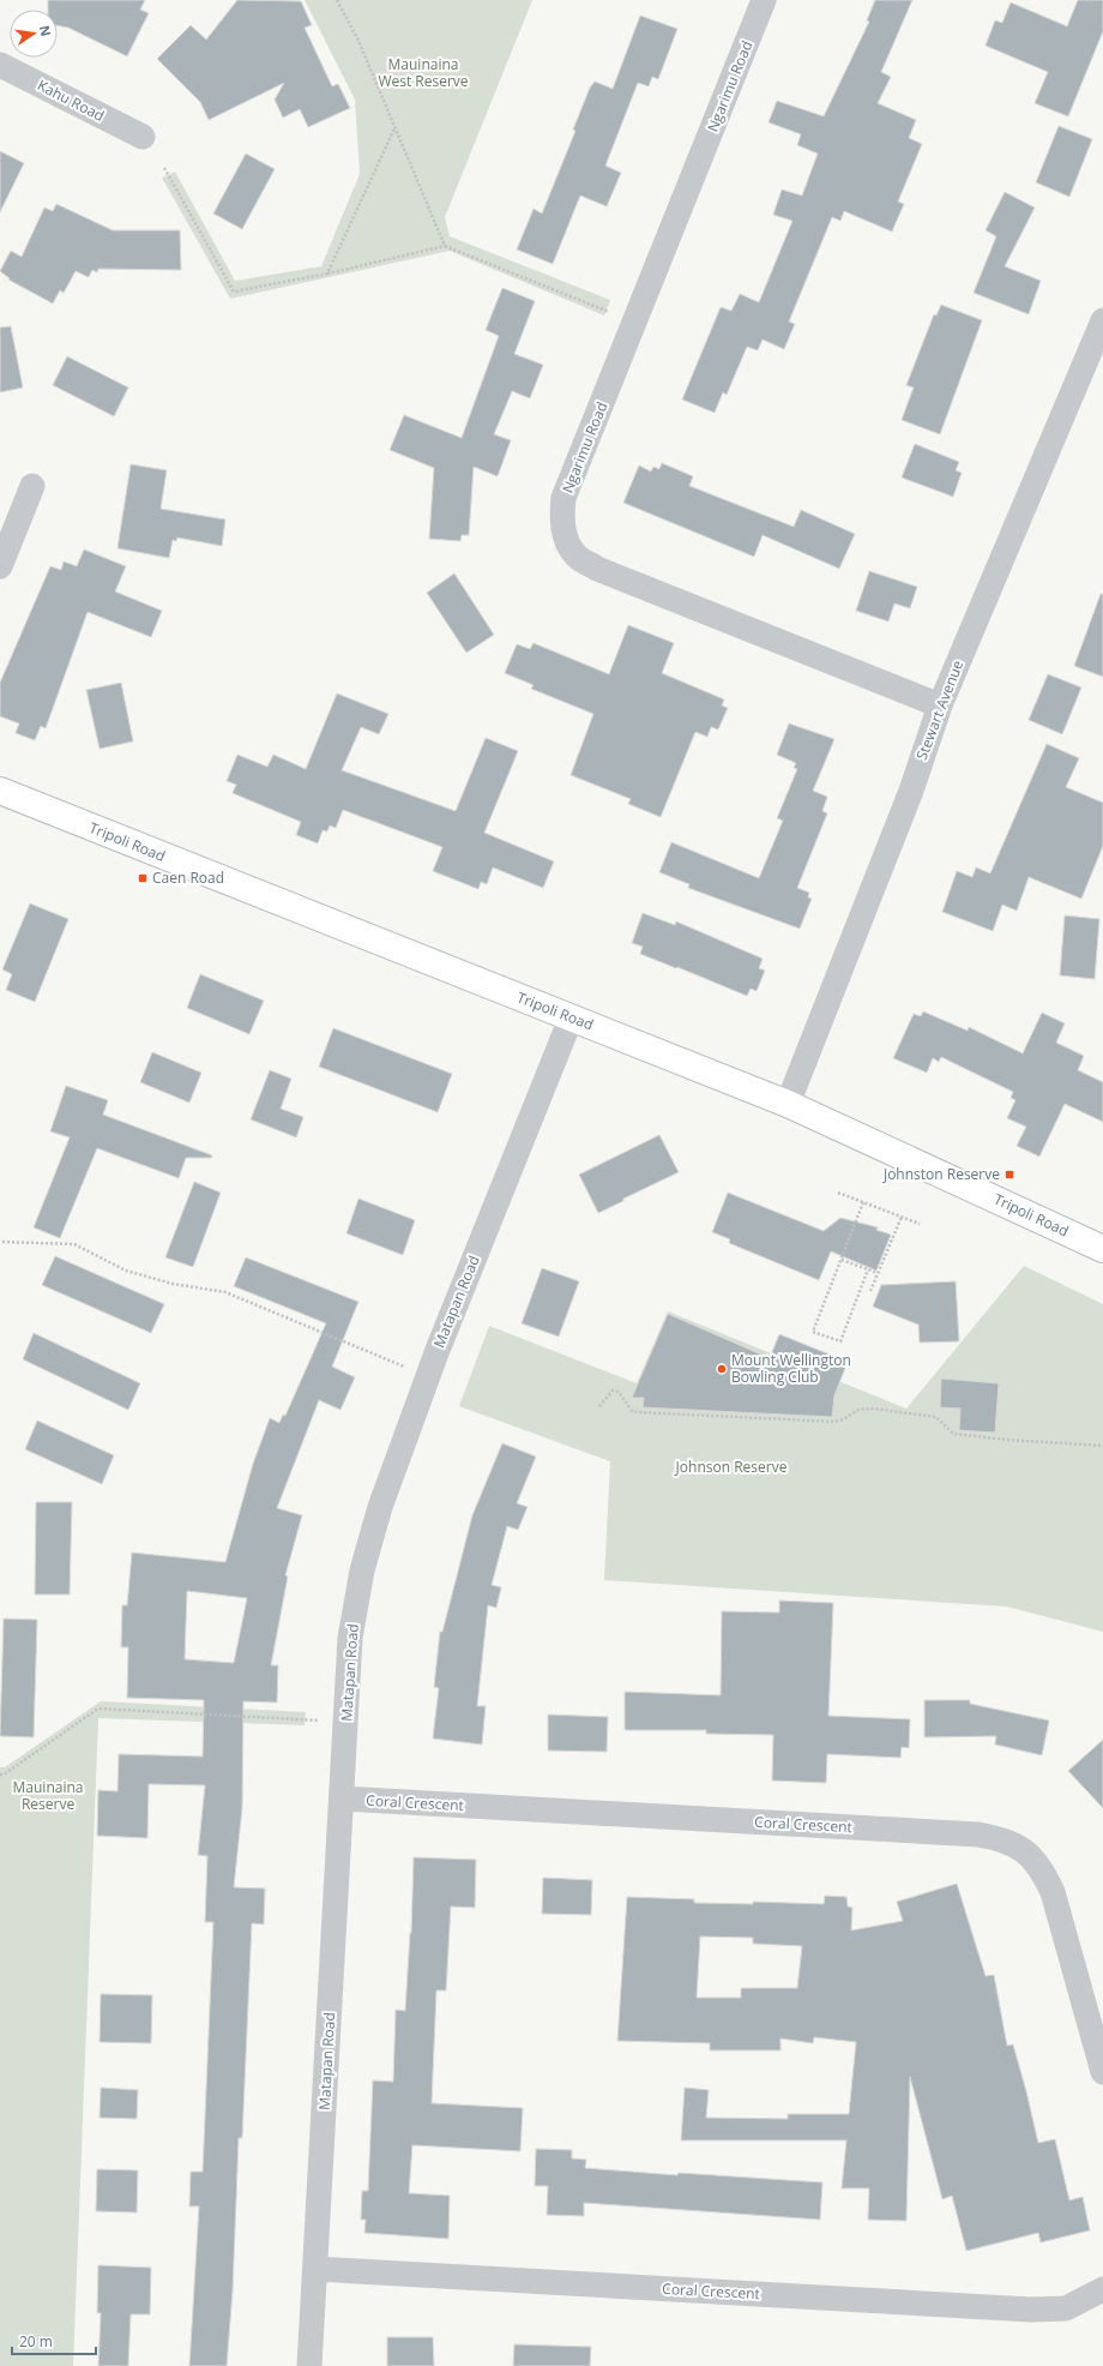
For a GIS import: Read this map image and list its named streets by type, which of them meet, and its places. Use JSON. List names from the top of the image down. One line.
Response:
{"streets":{"street":["Ngarimu Road","Kahu Road","Stewart Avenue","Tripoli Road","Matapan Road","Coral Crescent"]},"crossings":[["Ngarimu Road","Stewart Avenue"],["Stewart Avenue","Tripoli Road"],["Tripoli Road","Matapan Road"],["Matapan Road","Coral Crescent"]],"parks":["Mauinaina West Reserve","Johnson Reserve","Mauinaina Reserve"],"places":{"transit":["Caen Road","Johnston Reserve"],"other":["Mount Wellington Bowling Club"]},"scale_bar":"20 m","north":"right"}
